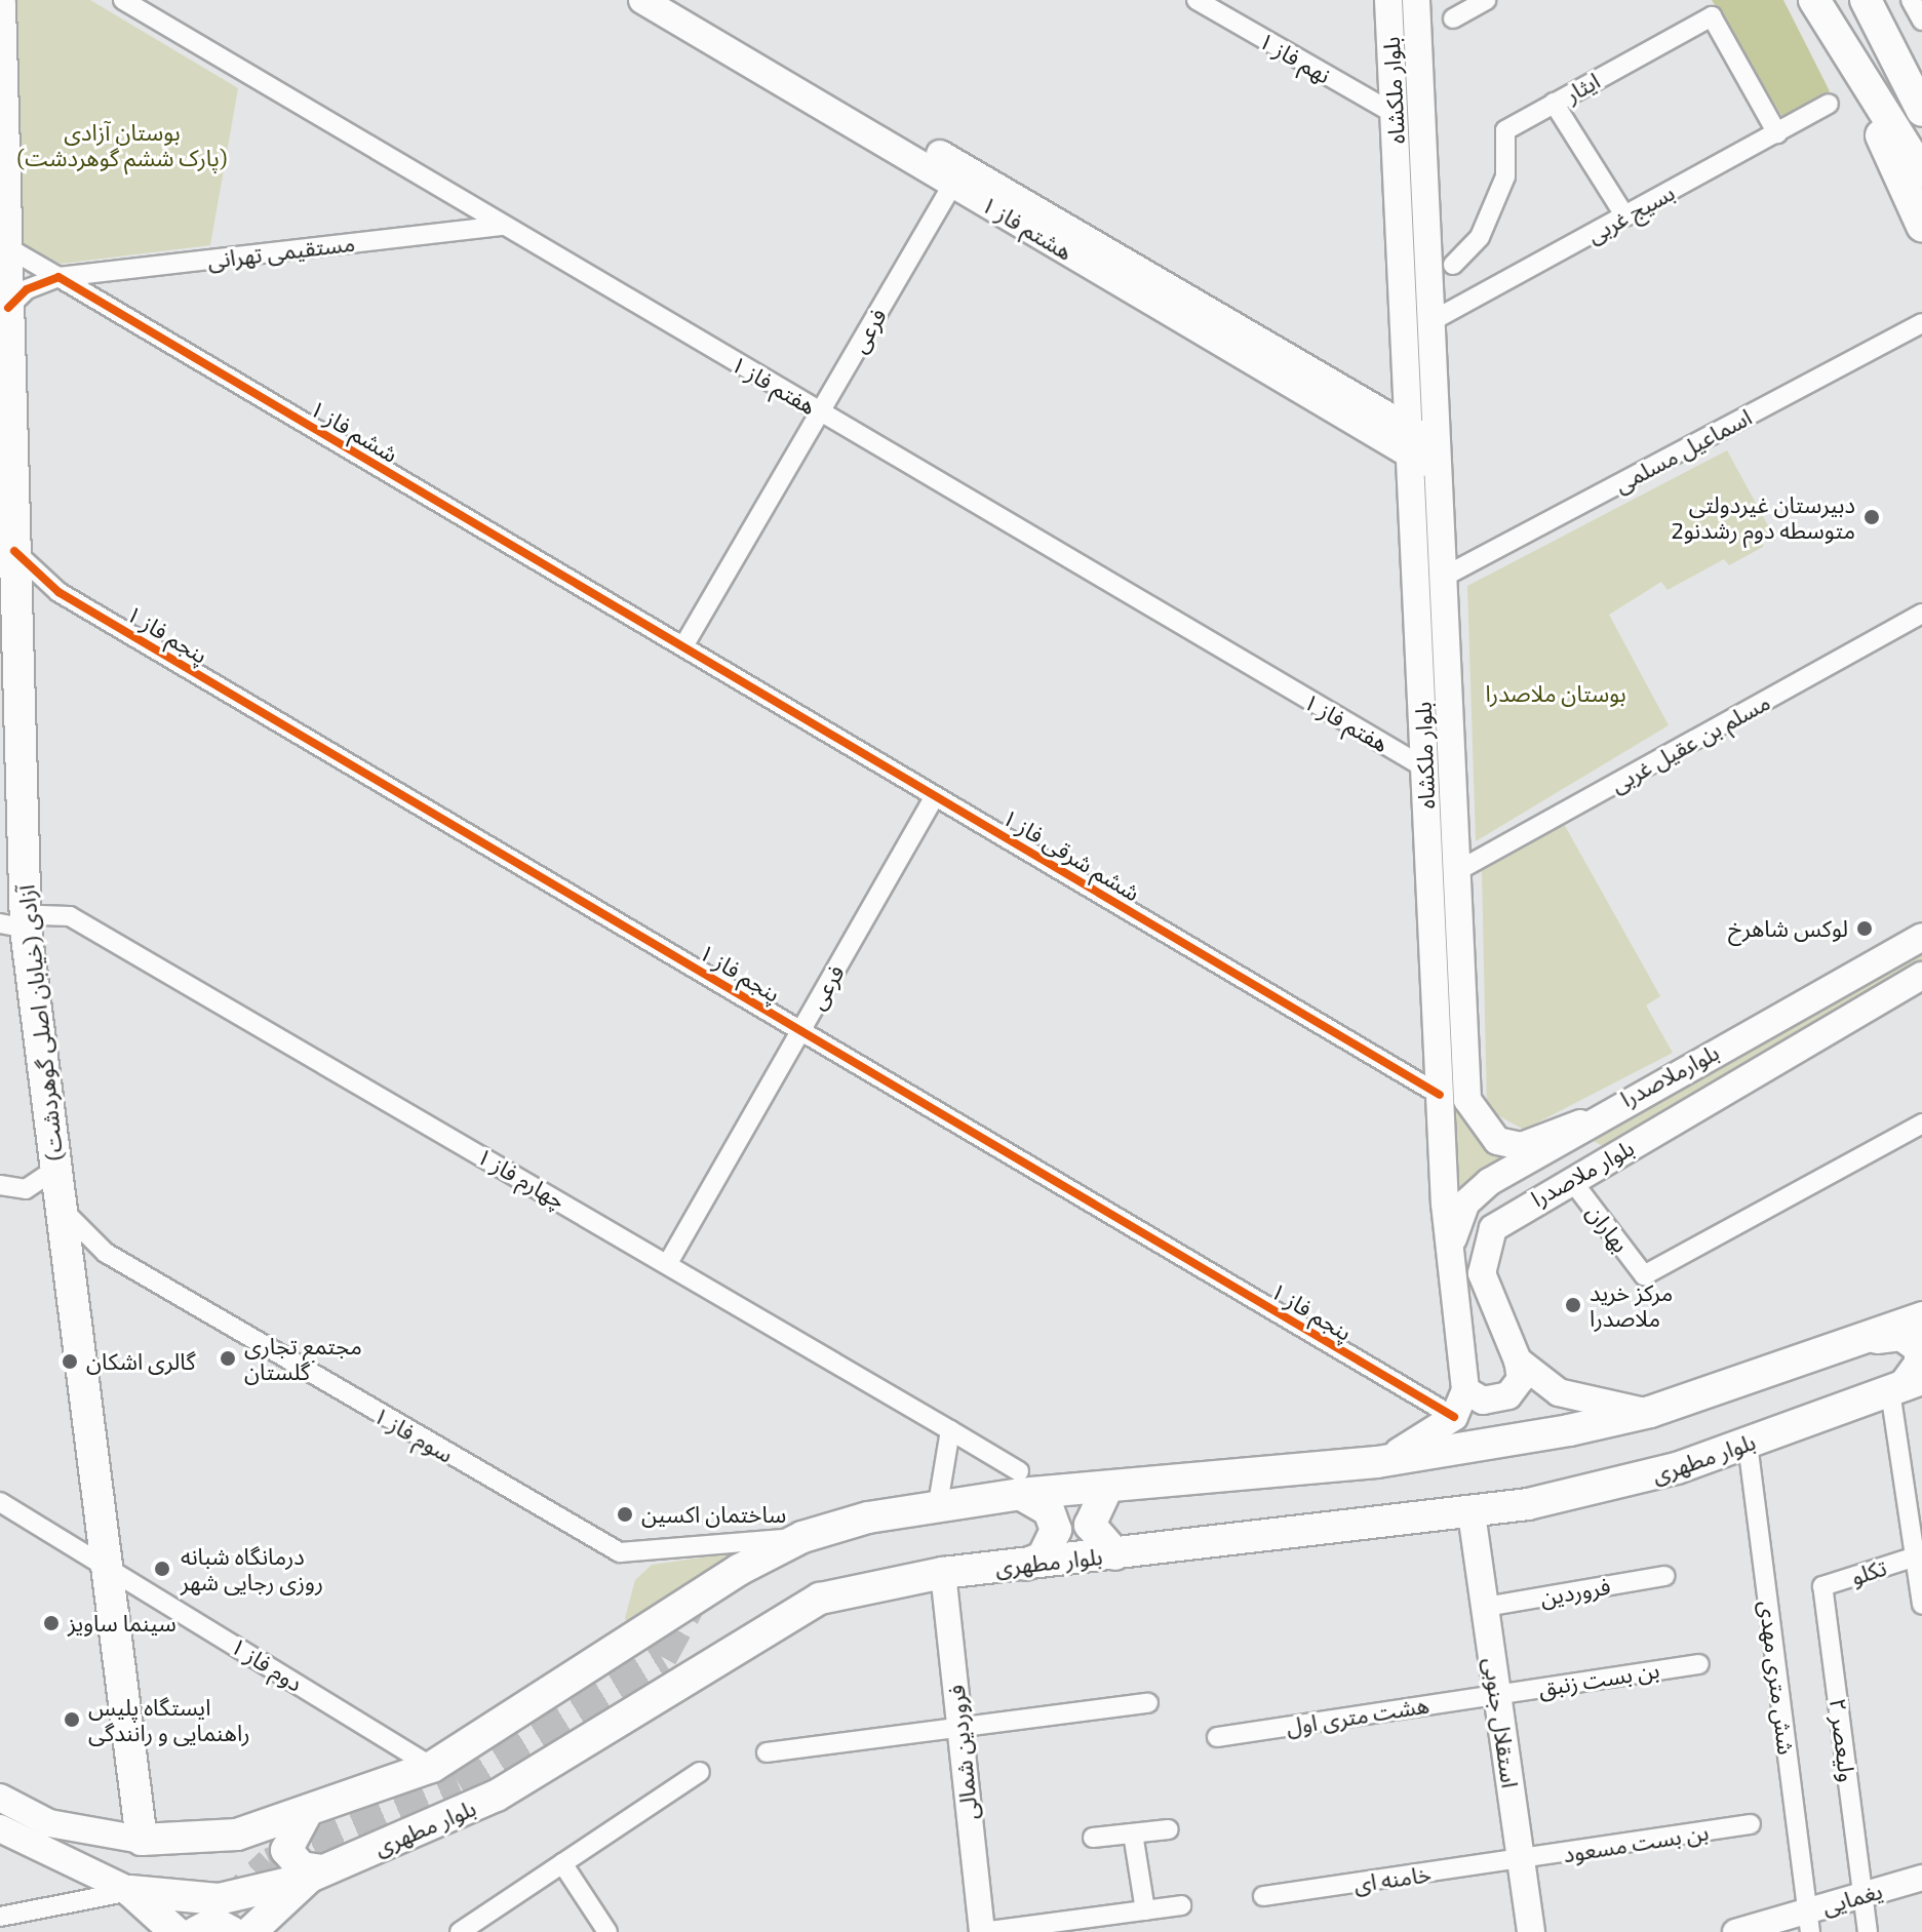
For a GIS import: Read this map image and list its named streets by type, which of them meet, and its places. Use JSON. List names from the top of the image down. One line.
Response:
{"streets":{"main road":["بلوار ملکشاه","هشتم فاز ۱","آزادی (خیابان اصلی گوهردشت)","بلوارملاصدرا","بلوار ملاصدرا","بلوار مطهری","استقلال جنوبی"],"street":["نهم فاز ۱","ایثار","بسیج غربی","مستقیمی تهرانی","فرعی","هفتم فاز ۱","ششم فاز ۱","اسماعیل مسلمی","پنجم فاز ۱","مسلم بن عقیل غربی","ششم شرقی فاز ۱","چهارم فاز ۱","بهاران","سوم فاز ۱","تکلو","فروردین","دوم فاز ۱","شش متری مهدی","بن بست زنبق","هشت متری اول","ولیعصر ۲","فروردین شمالی","بن بست مسعود","خامنه ای","یغمایی"]},"crossings":[["نهم فاز ۱","بلوار ملکشاه"],["ایثار","بسیج غربی"],["بلوار ملکشاه","بسیج غربی"],["بلوار ملکشاه","هشتم فاز ۱"],["بلوار ملکشاه","هفتم فاز ۱"],["بلوار ملکشاه","اسماعیل مسلمی"],["بلوار ملکشاه","پنجم فاز ۱"],["بلوار ملکشاه","مسلم بن عقیل غربی"],["بلوار ملکشاه","ششم شرقی فاز ۱"],["بلوار ملکشاه","بلوارملاصدرا"],["هشتم فاز ۱","فرعی"],["مستقیمی تهرانی","هفتم فاز ۱"],["مستقیمی تهرانی","ششم فاز ۱"],["فرعی","هفتم فاز ۱"],["فرعی","ششم فاز ۱"],["فرعی","پنجم فاز ۱"],["فرعی","ششم شرقی فاز ۱"],["فرعی","چهارم فاز ۱"],["ششم فاز ۱","ششم شرقی فاز ۱"],["ششم فاز ۱","آزادی (خیابان اصلی گوهردشت)"],["پنجم فاز ۱","آزادی (خیابان اصلی گوهردشت)"],["آزادی (خیابان اصلی گوهردشت)","چهارم فاز ۱"],["آزادی (خیابان اصلی گوهردشت)","سوم فاز ۱"],["آزادی (خیابان اصلی گوهردشت)","دوم فاز ۱"],["بلوار ملاصدرا","بهاران"],["بلوار مطهری","شش متری مهدی"],["بلوار مطهری","استقلال جنوبی"],["بلوار مطهری","فروردین شمالی"],["تکلو","ولیعصر ۲"],["فروردین","استقلال جنوبی"],["شش متری مهدی","یغمایی"],["بن بست زنبق","هشت متری اول"],["بن بست زنبق","استقلال جنوبی"],["هشت متری اول","استقلال جنوبی"],["استقلال جنوبی","بن بست مسعود"],["استقلال جنوبی","خامنه ای"],["ولیعصر ۲","یغمایی"],["بن بست مسعود","خامنه ای"]],"parks":["بوستان آزادی (پارک ششم گوهردشت)","بوستان ملاصدرا"],"places":["دبیرستان غیردولتی متوسطه دوم رشدنو2","لوکس شاهرخ","مرکز خرید ملاصدرا","مجتمع تجاری گلستان","گالری اشکان","ساختمان اکسین","درمانگاه شبانه روزی رجایی شهر","سینما ساویز","ایستگاه پلیس راهنمایی و رانندگی"]}
